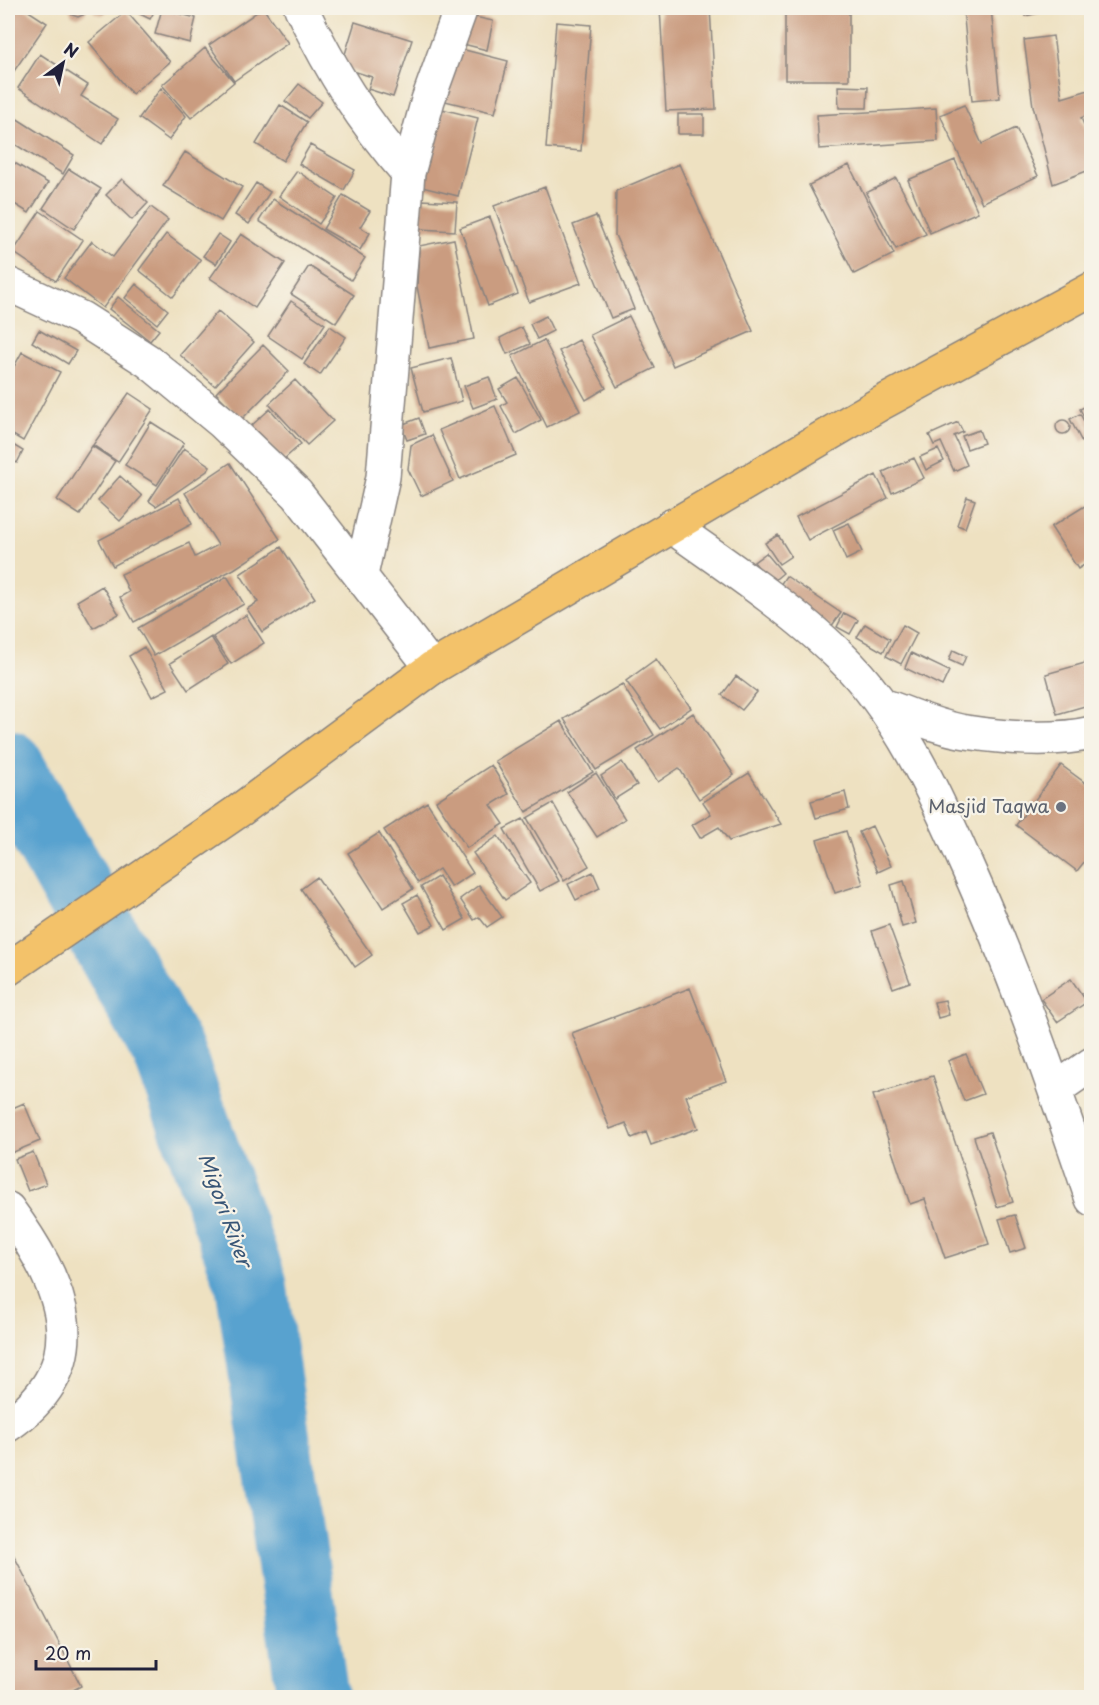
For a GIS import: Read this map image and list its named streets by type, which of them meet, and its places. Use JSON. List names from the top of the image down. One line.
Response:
{"water":["Migori River"],"places":["Masjid Taqwa"],"scale_bar":"20 m","north":"top right"}
